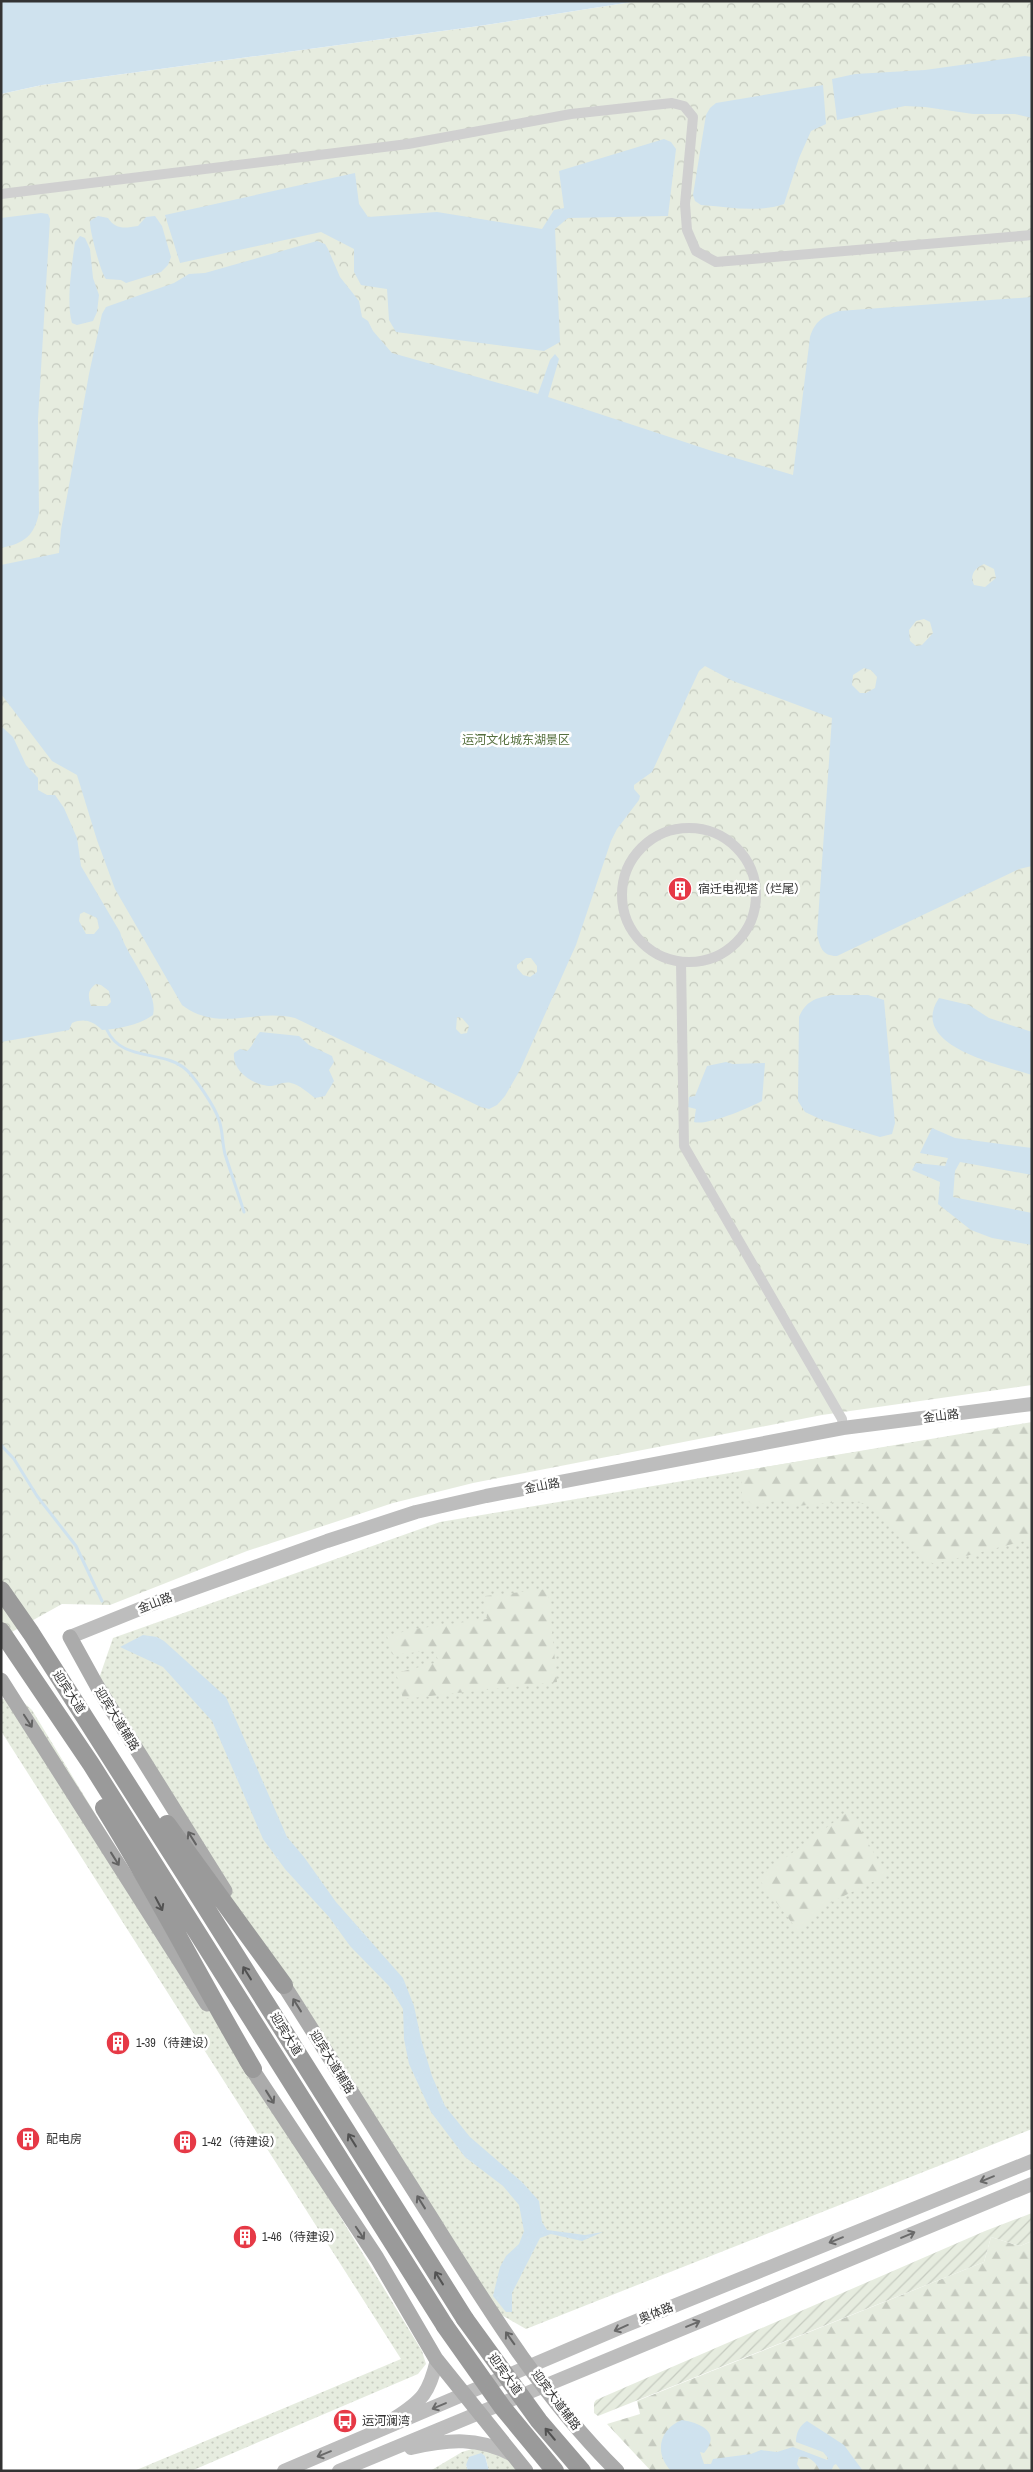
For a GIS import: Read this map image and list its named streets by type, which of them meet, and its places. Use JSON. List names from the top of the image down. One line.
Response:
{"streets":{"highway":["迎宾大道"],"main road":["金山路","迎宾大道辅路","奥体路"]},"crossings":[["金山路","迎宾大道辅路"],["迎宾大道辅路","奥体路"]],"parks":["运河文化城东湖景区"],"places":{"building":["宿迁电视塔（烂尾）","1-39（待建设）","配电房","1-42（待建设）","1-46（待建设）"],"bus stop":["运河澜湾"]}}
